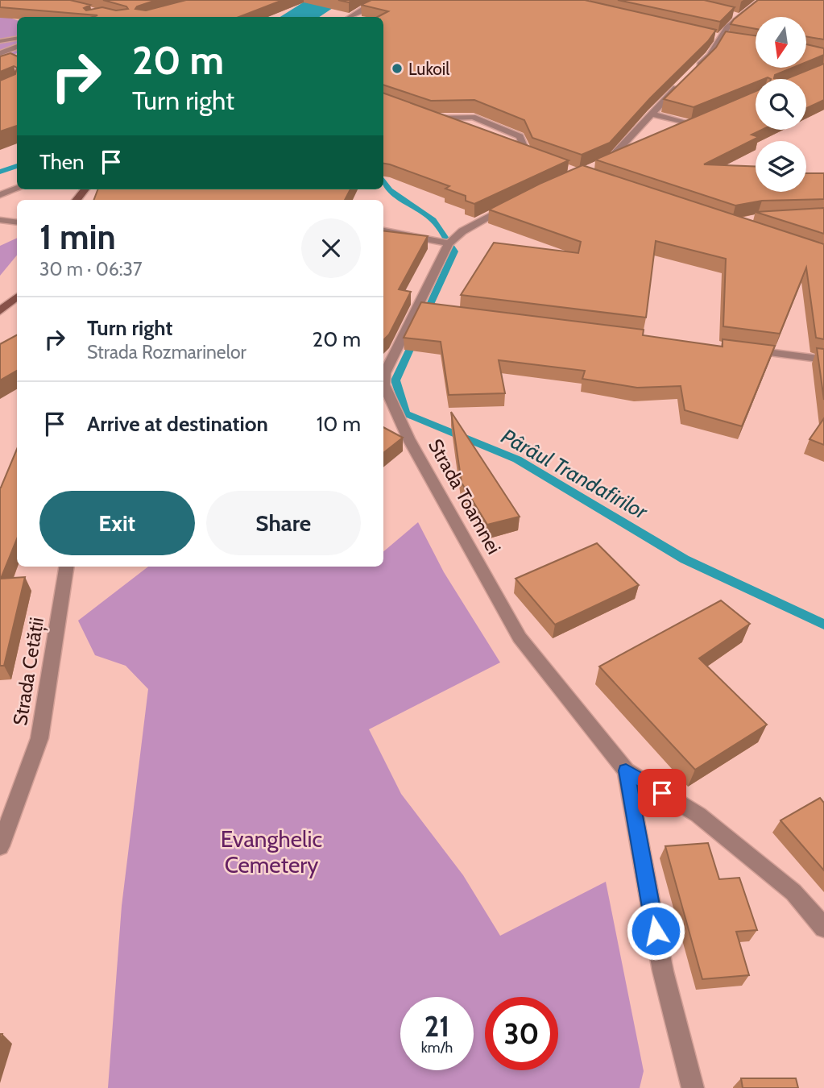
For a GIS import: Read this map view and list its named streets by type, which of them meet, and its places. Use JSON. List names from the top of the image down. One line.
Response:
{"streets":{"street":["Strada Toamnei","Strada Cetății"]},"water":["Pârâul Trandafirilor"],"parks":["Evanghelic Cemetery"],"places":["Lukoil"],"north":"bottom","page":{"turn":["20 m","Turn right"],"then":"Then","heading":["1 min","30 m · 06:37"],"list":[{"name":"Turn right","note":"Strada Rozmarinelor","value":"20 m"},{"name":"Arrive at destination","value":"10 m"}],"buttons":["Exit","Share"],"speed":"21 km/h","limit":"30"}}
